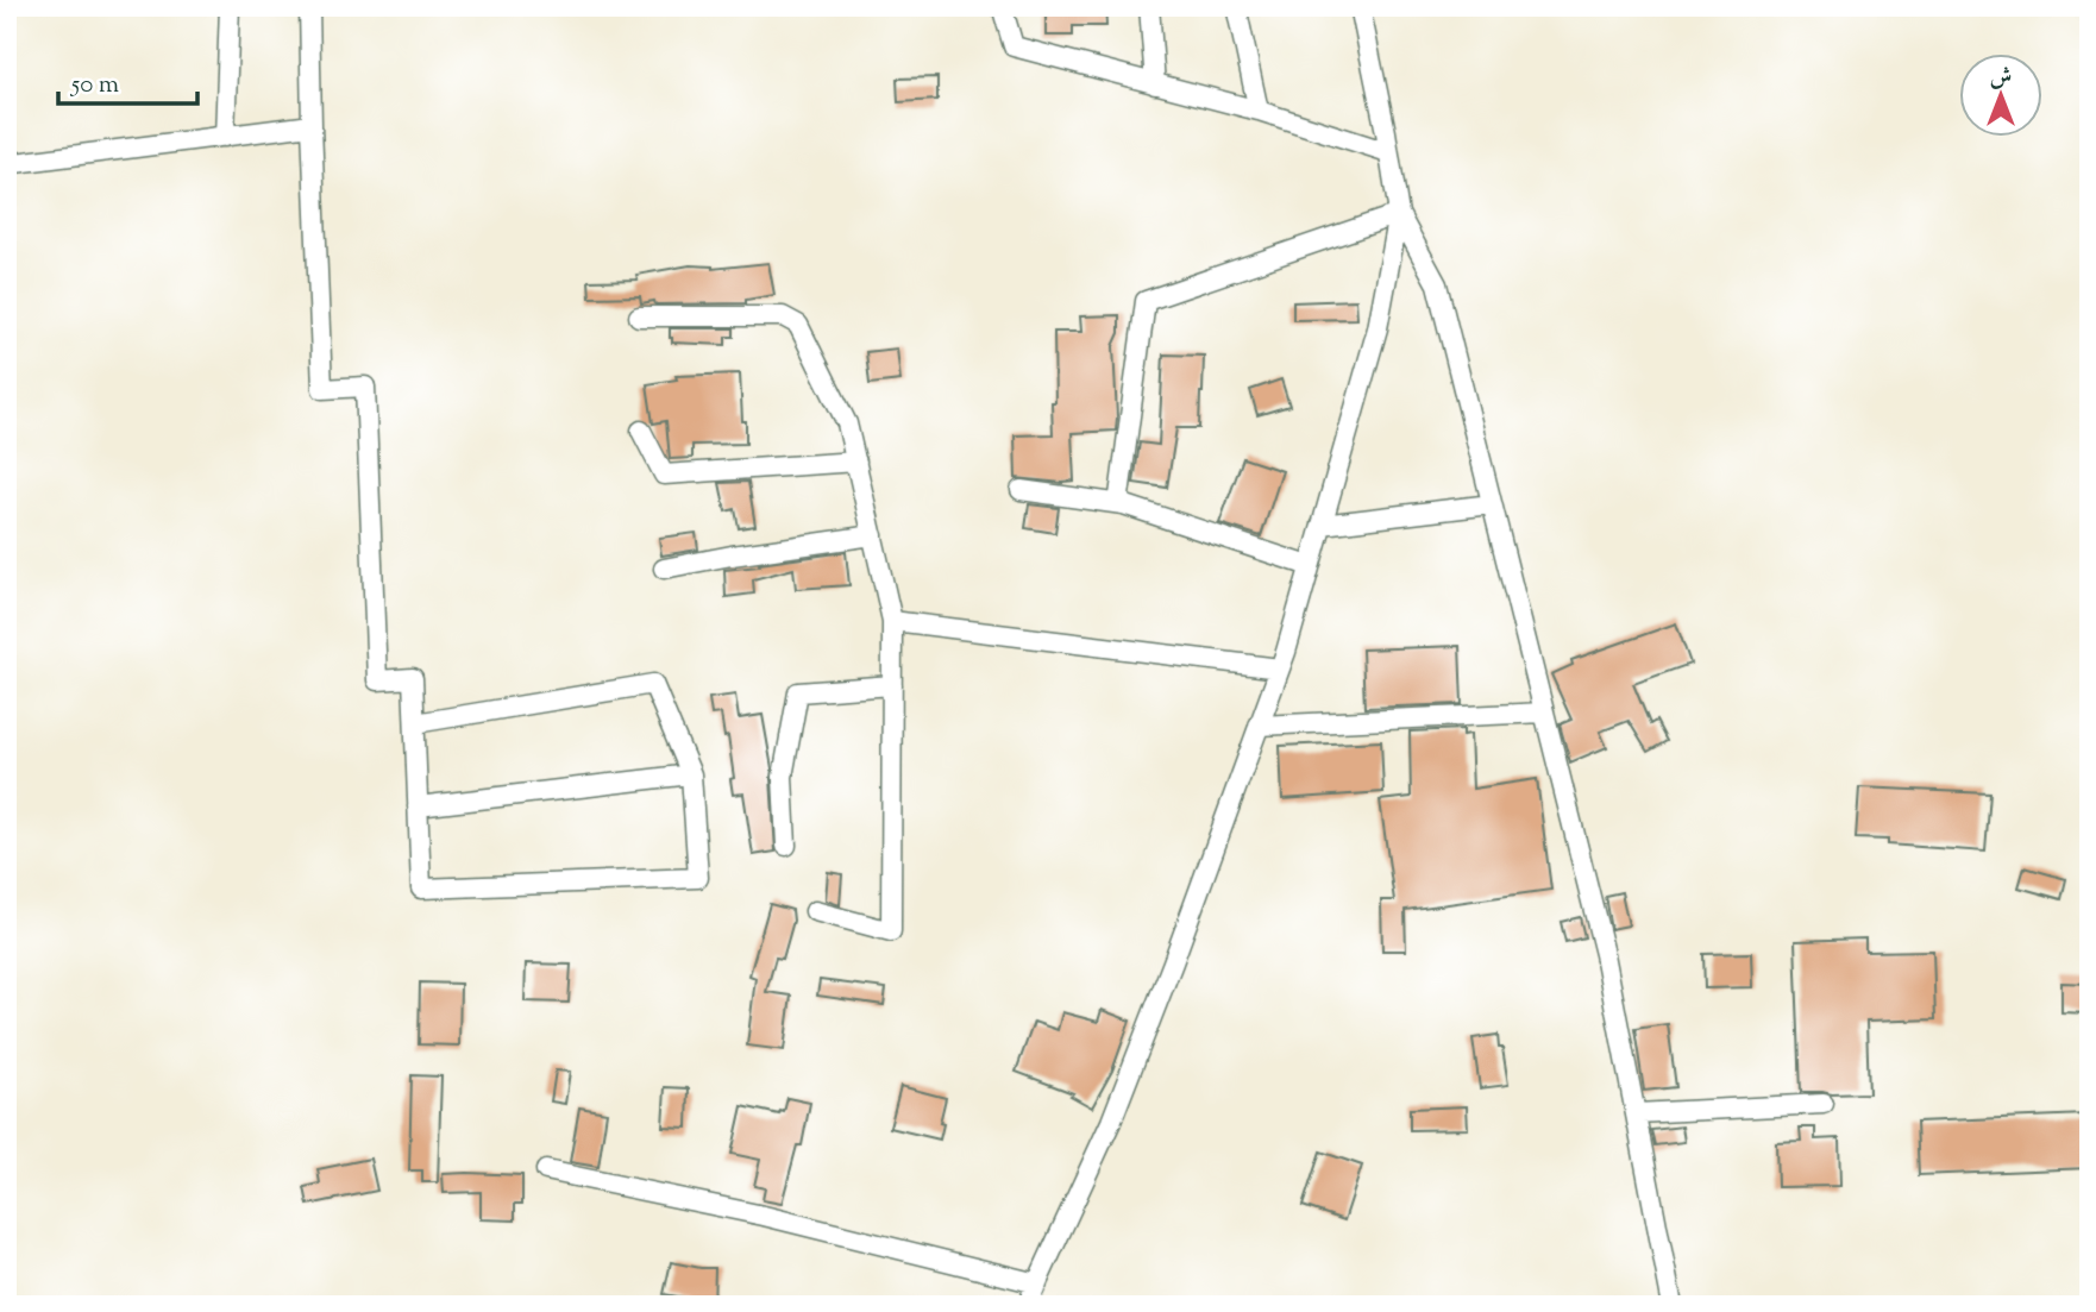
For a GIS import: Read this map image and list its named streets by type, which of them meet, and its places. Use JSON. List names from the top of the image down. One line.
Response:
{"scale_bar":"50 m","north":"top"}
